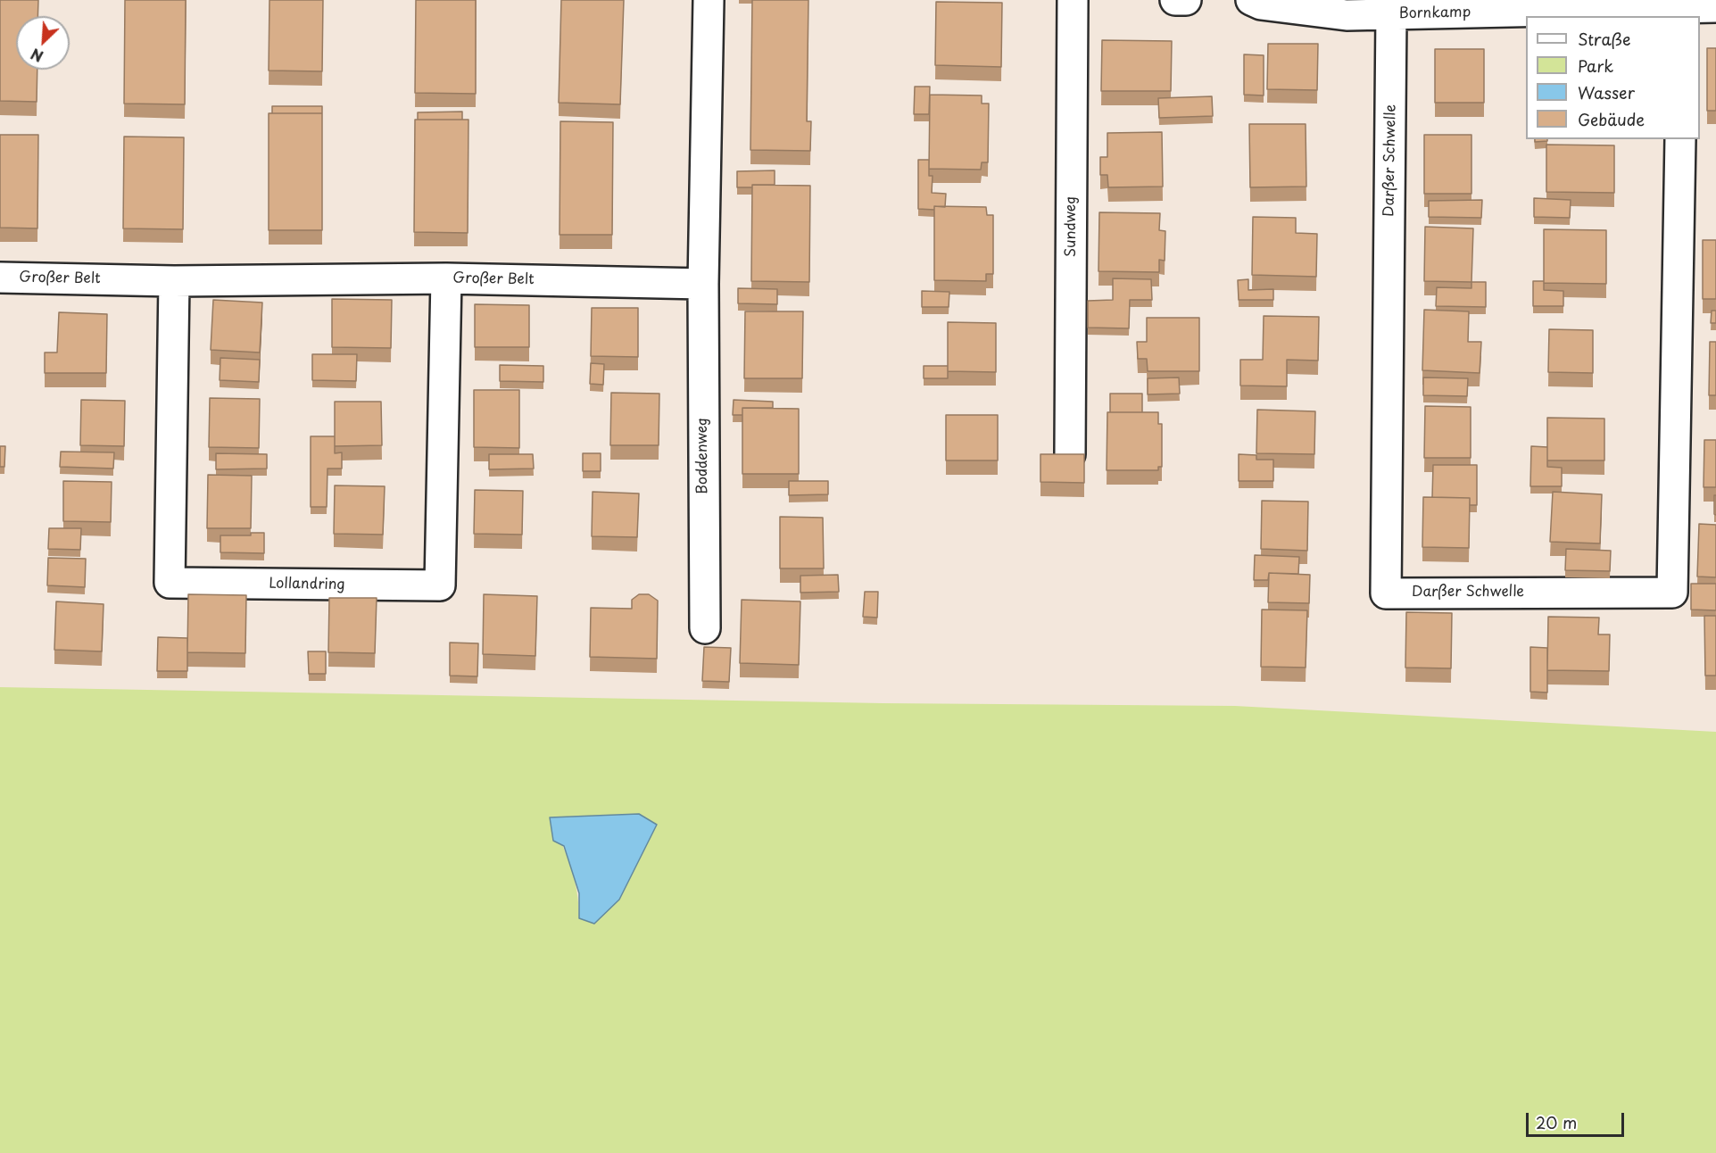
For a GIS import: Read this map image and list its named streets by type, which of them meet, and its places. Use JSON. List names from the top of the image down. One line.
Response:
{"streets":{"street":["Bornkamp","Darßer Schwelle","Sundweg","Großer Belt","Boddenweg","Lollandring"]},"crossings":[["Bornkamp","Darßer Schwelle"],["Großer Belt","Boddenweg"],["Großer Belt","Lollandring"]],"legend":["Straße","Park","Wasser","Gebäude"],"scale_bar":"20 m","north":"bottom left"}
